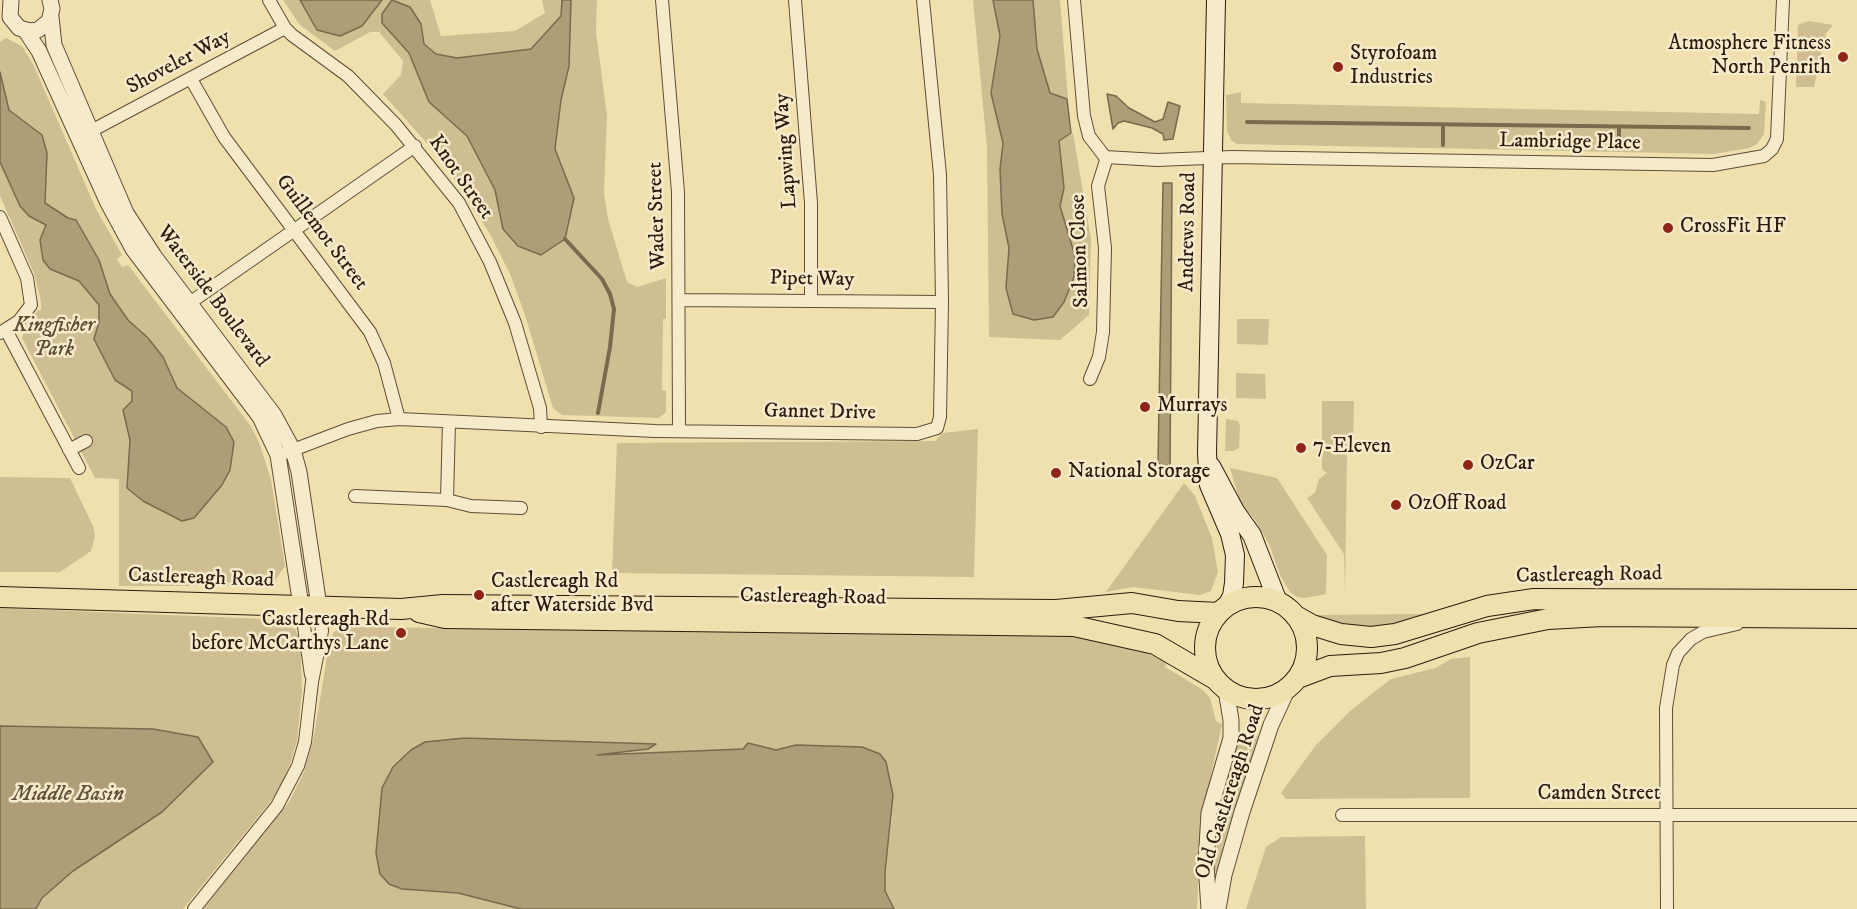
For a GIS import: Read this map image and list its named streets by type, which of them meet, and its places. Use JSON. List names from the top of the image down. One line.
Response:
{"streets":{"main road":["Andrews Road","Castlereagh Road"],"street":["Shoveler Way","Lambridge Place","Lapwing Way","Knot Street","Wader Street","Guillemot Street","Salmon Close","Pipet Way","Waterside Boulevard","Gannet Drive","Old Castlereagh Road","Camden Street"]},"crossings":[["Shoveler Way","Knot Street"],["Shoveler Way","Guillemot Street"],["Shoveler Way","Waterside Boulevard"],["Lambridge Place","Andrews Road"],["Lambridge Place","Salmon Close"],["Lapwing Way","Pipet Way"],["Knot Street","Gannet Drive"],["Wader Street","Pipet Way"],["Wader Street","Gannet Drive"],["Andrews Road","Castlereagh Road"],["Andrews Road","Old Castlereagh Road"],["Guillemot Street","Gannet Drive"],["Pipet Way","Gannet Drive"],["Waterside Boulevard","Gannet Drive"],["Waterside Boulevard","Castlereagh Road"],["Castlereagh Road","Old Castlereagh Road"]],"water":["Middle Basin"],"parks":["Kingfisher Park"],"places":["Atmosphere Fitness North Penrith","Styrofoam Industries","CrossFit HF","Murrays","7-Eleven","OzCar","National Storage","OzOff Road","Castlereagh Rd after Waterside Bvd","Castlereagh Rd before McCarthys Lane"]}
